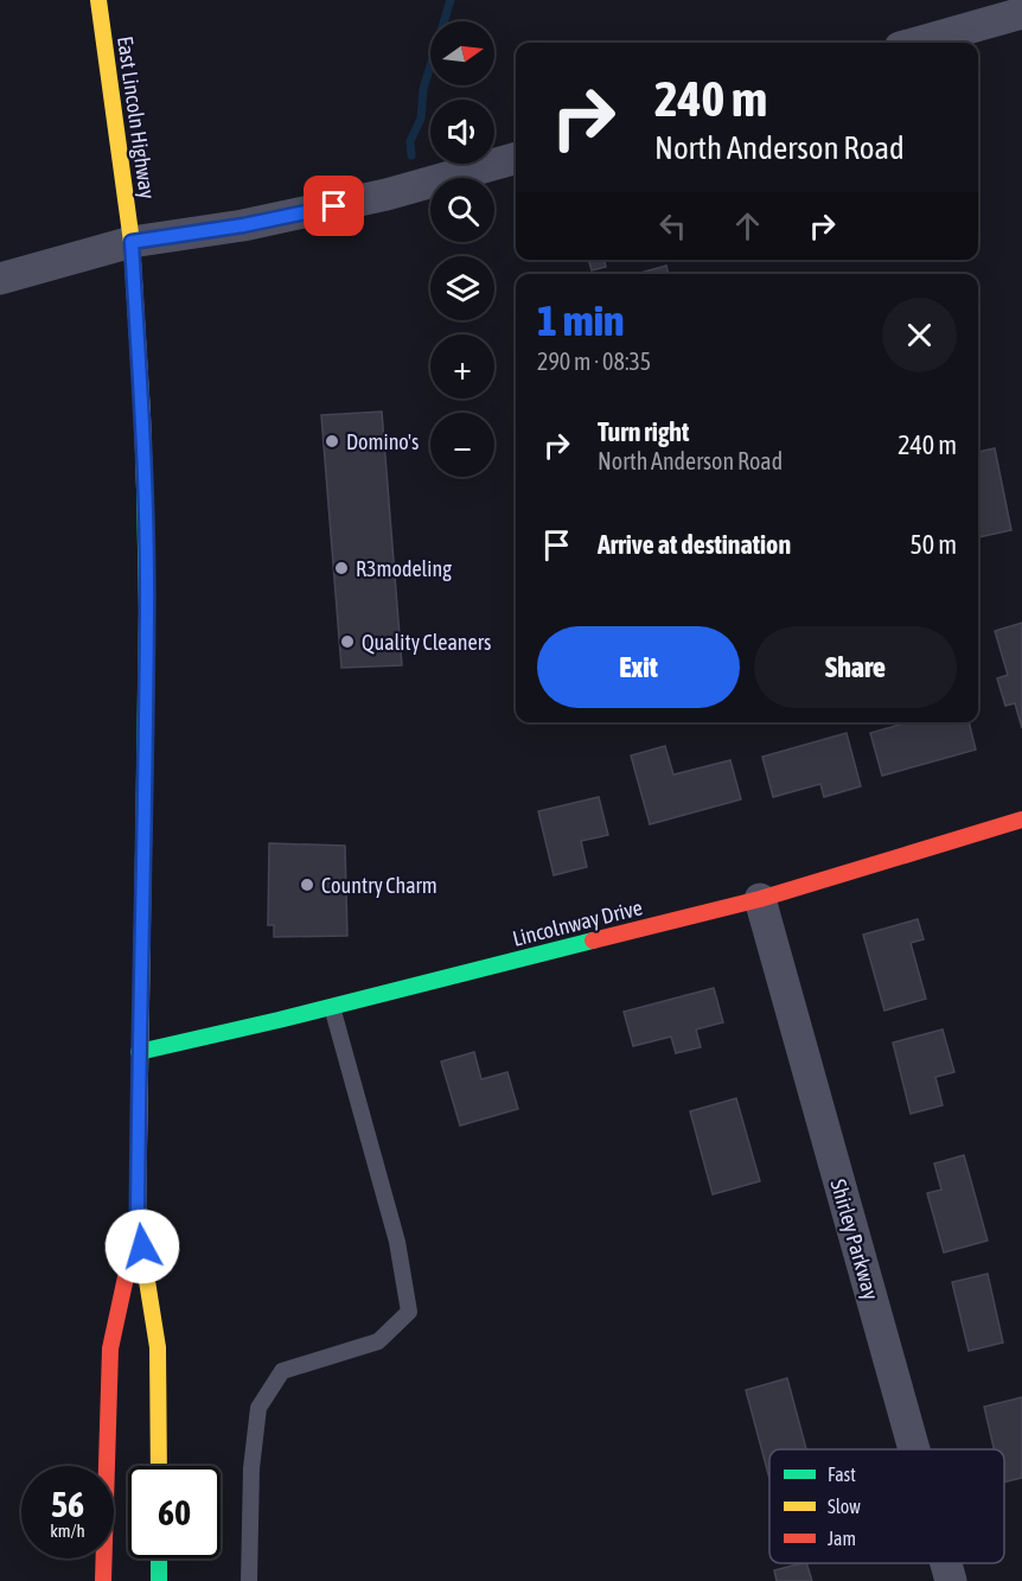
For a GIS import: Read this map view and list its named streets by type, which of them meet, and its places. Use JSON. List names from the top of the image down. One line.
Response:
{"streets":{"main road":["East Lincoln Highway","Lincolnway Drive"],"street":["Shirley Parkway"]},"crossings":[["East Lincoln Highway","Lincolnway Drive"],["Lincolnway Drive","Shirley Parkway"]],"places":["Domino's","R3modeling","Quality Cleaners","Country Charm"],"legend":["Fast","Slow","Jam"],"north":"right","page":{"map_buttons":["+","−"],"turn":["240 m","North Anderson Road"],"heading":["1 min","290 m · 08:35"],"list":[{"name":"Turn right","note":"North Anderson Road","value":"240 m"},{"name":"Arrive at destination","value":"50 m"}],"buttons":["Exit","Share"],"speed":"56 km/h","limit":"60"}}
